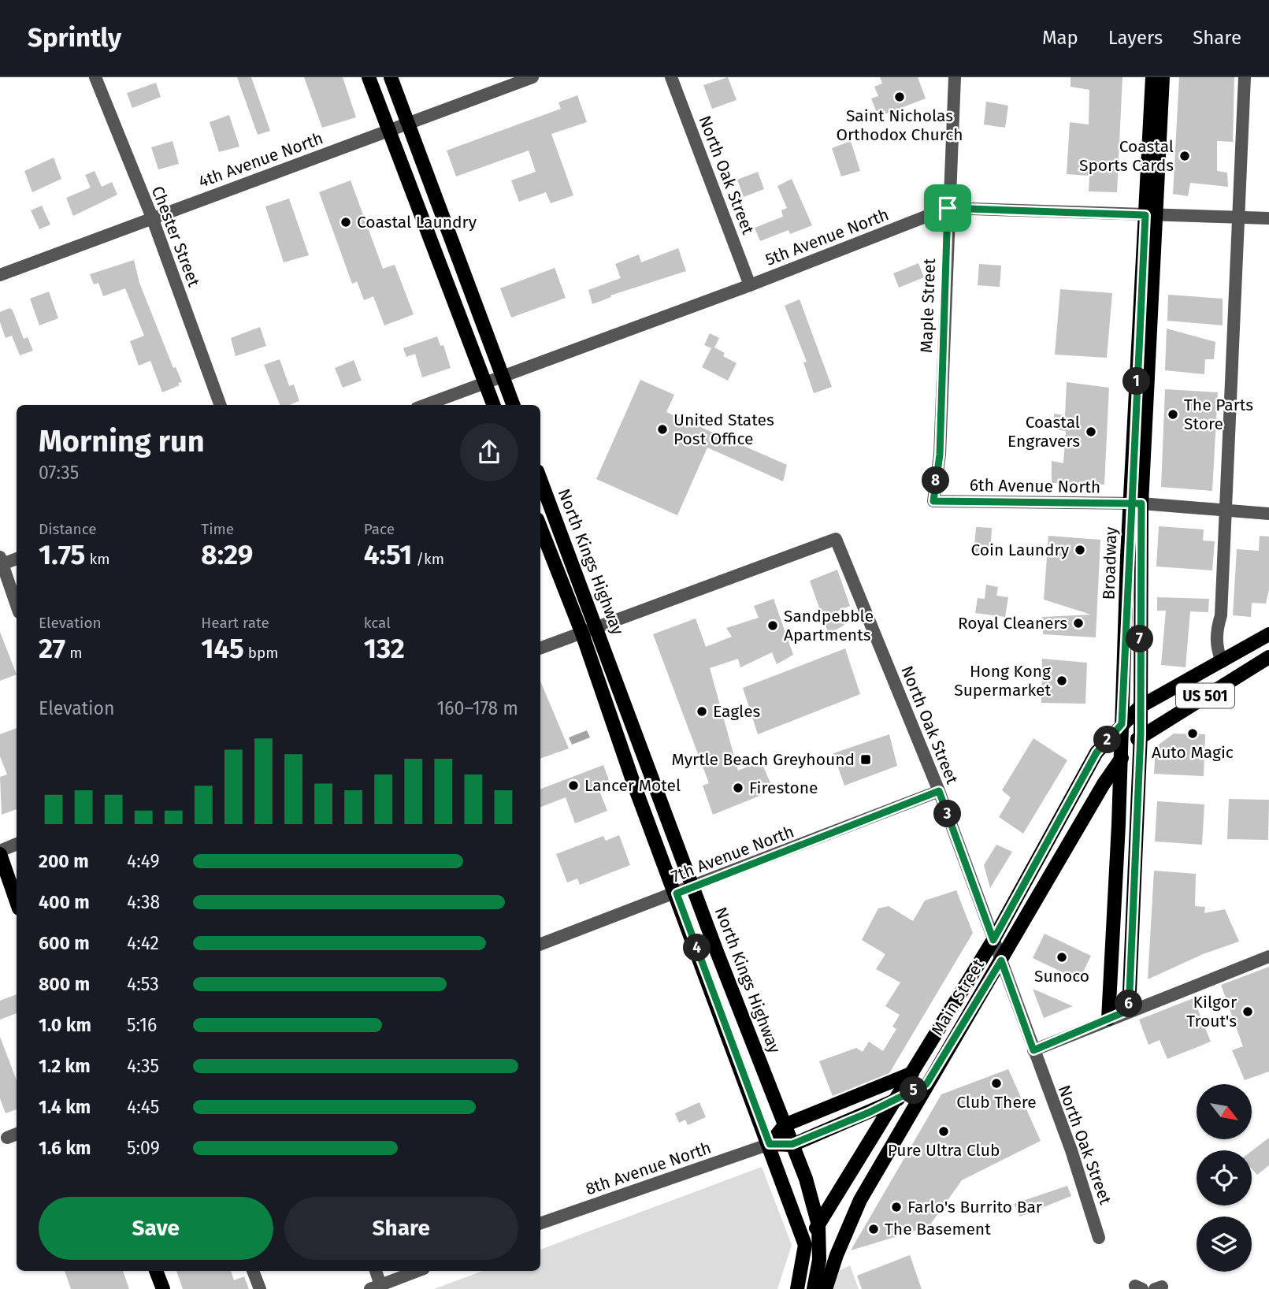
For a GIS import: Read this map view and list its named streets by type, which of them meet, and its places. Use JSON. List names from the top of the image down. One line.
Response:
{"streets":{"main road":["North Kings Highway","Broadway","US 501","Main Street"],"street":["4th Avenue North","North Oak Street","Chester Street","5th Avenue North","Maple Street","6th Avenue North","7th Avenue North","8th Avenue North"]},"crossings":[["4th Avenue North","Chester Street"],["North Oak Street","5th Avenue North"],["North Oak Street","North Kings Highway"],["North Oak Street","7th Avenue North"],["North Oak Street","Main Street"],["5th Avenue North","Maple Street"],["5th Avenue North","Broadway"],["Maple Street","6th Avenue North"],["6th Avenue North","Broadway"],["North Kings Highway","7th Avenue North"],["North Kings Highway","Main Street"],["North Kings Highway","8th Avenue North"],["Broadway","US 501"],["Broadway","Main Street"],["US 501","Main Street"]],"places":{"other":["Saint Nicholas Orthodox Church","Coastal Sports Cards","Coastal Laundry","The Parts Store","United States Post Office","Coastal Engravers","Coin Laundry","Royal Cleaners","Sandpebble Apartments","Hong Kong Supermarket","Eagles","Auto Magic","Lancer Motel","Firestone","Sunoco","Kilgor Trout's","Club There","Pure Ultra Club","Farlo's Burrito Bar","The Basement"],"transit":["Myrtle Beach Greyhound"]},"north":"bottom right","page":{"header":"Sprintly","nav":["Map","Layers","Share"],"pins":["1","8","7","2","3","4","6","5"],"heading":["Morning run","07:35"],"stats":[["Distance","1.75 km"],["Time","8:29"],["Pace","4:51 /km"],["Elevation","27 m"],["Heart rate","145 bpm"],["kcal","132"]],"chart":["Elevation","160–178 m"],"list":[{"name":"200 m","note":"4:49"},{"name":"400 m","note":"4:38"},{"name":"600 m","note":"4:42"},{"name":"800 m","note":"4:53"},{"name":"1.0 km","note":"5:16"},{"name":"1.2 km","note":"4:35"},{"name":"1.4 km","note":"4:45"},{"name":"1.6 km","note":"5:09"}],"buttons":["Save","Share"]}}
